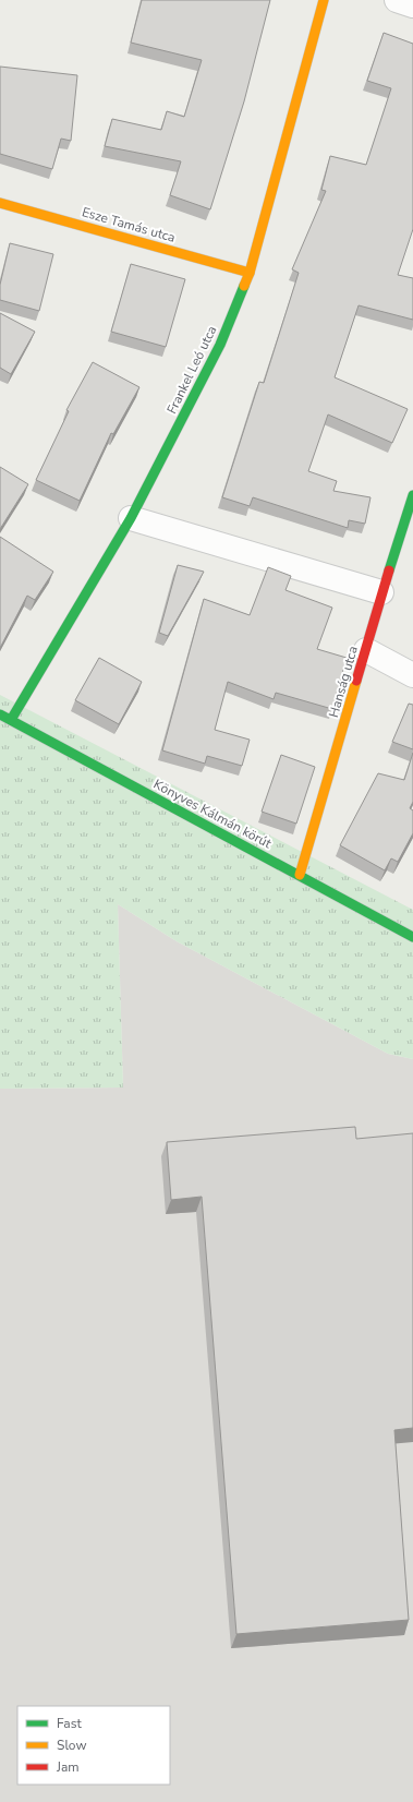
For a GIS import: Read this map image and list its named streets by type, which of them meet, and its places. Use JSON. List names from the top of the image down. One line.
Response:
{"streets":{"street":["Esze Tamás utca","Frankel Leó utca","Hanság utca","Könyves Kálmán körút"]},"crossings":[["Esze Tamás utca","Frankel Leó utca"],["Frankel Leó utca","Könyves Kálmán körút"],["Hanság utca","Könyves Kálmán körút"]],"legend":["Fast","Slow","Jam"]}
